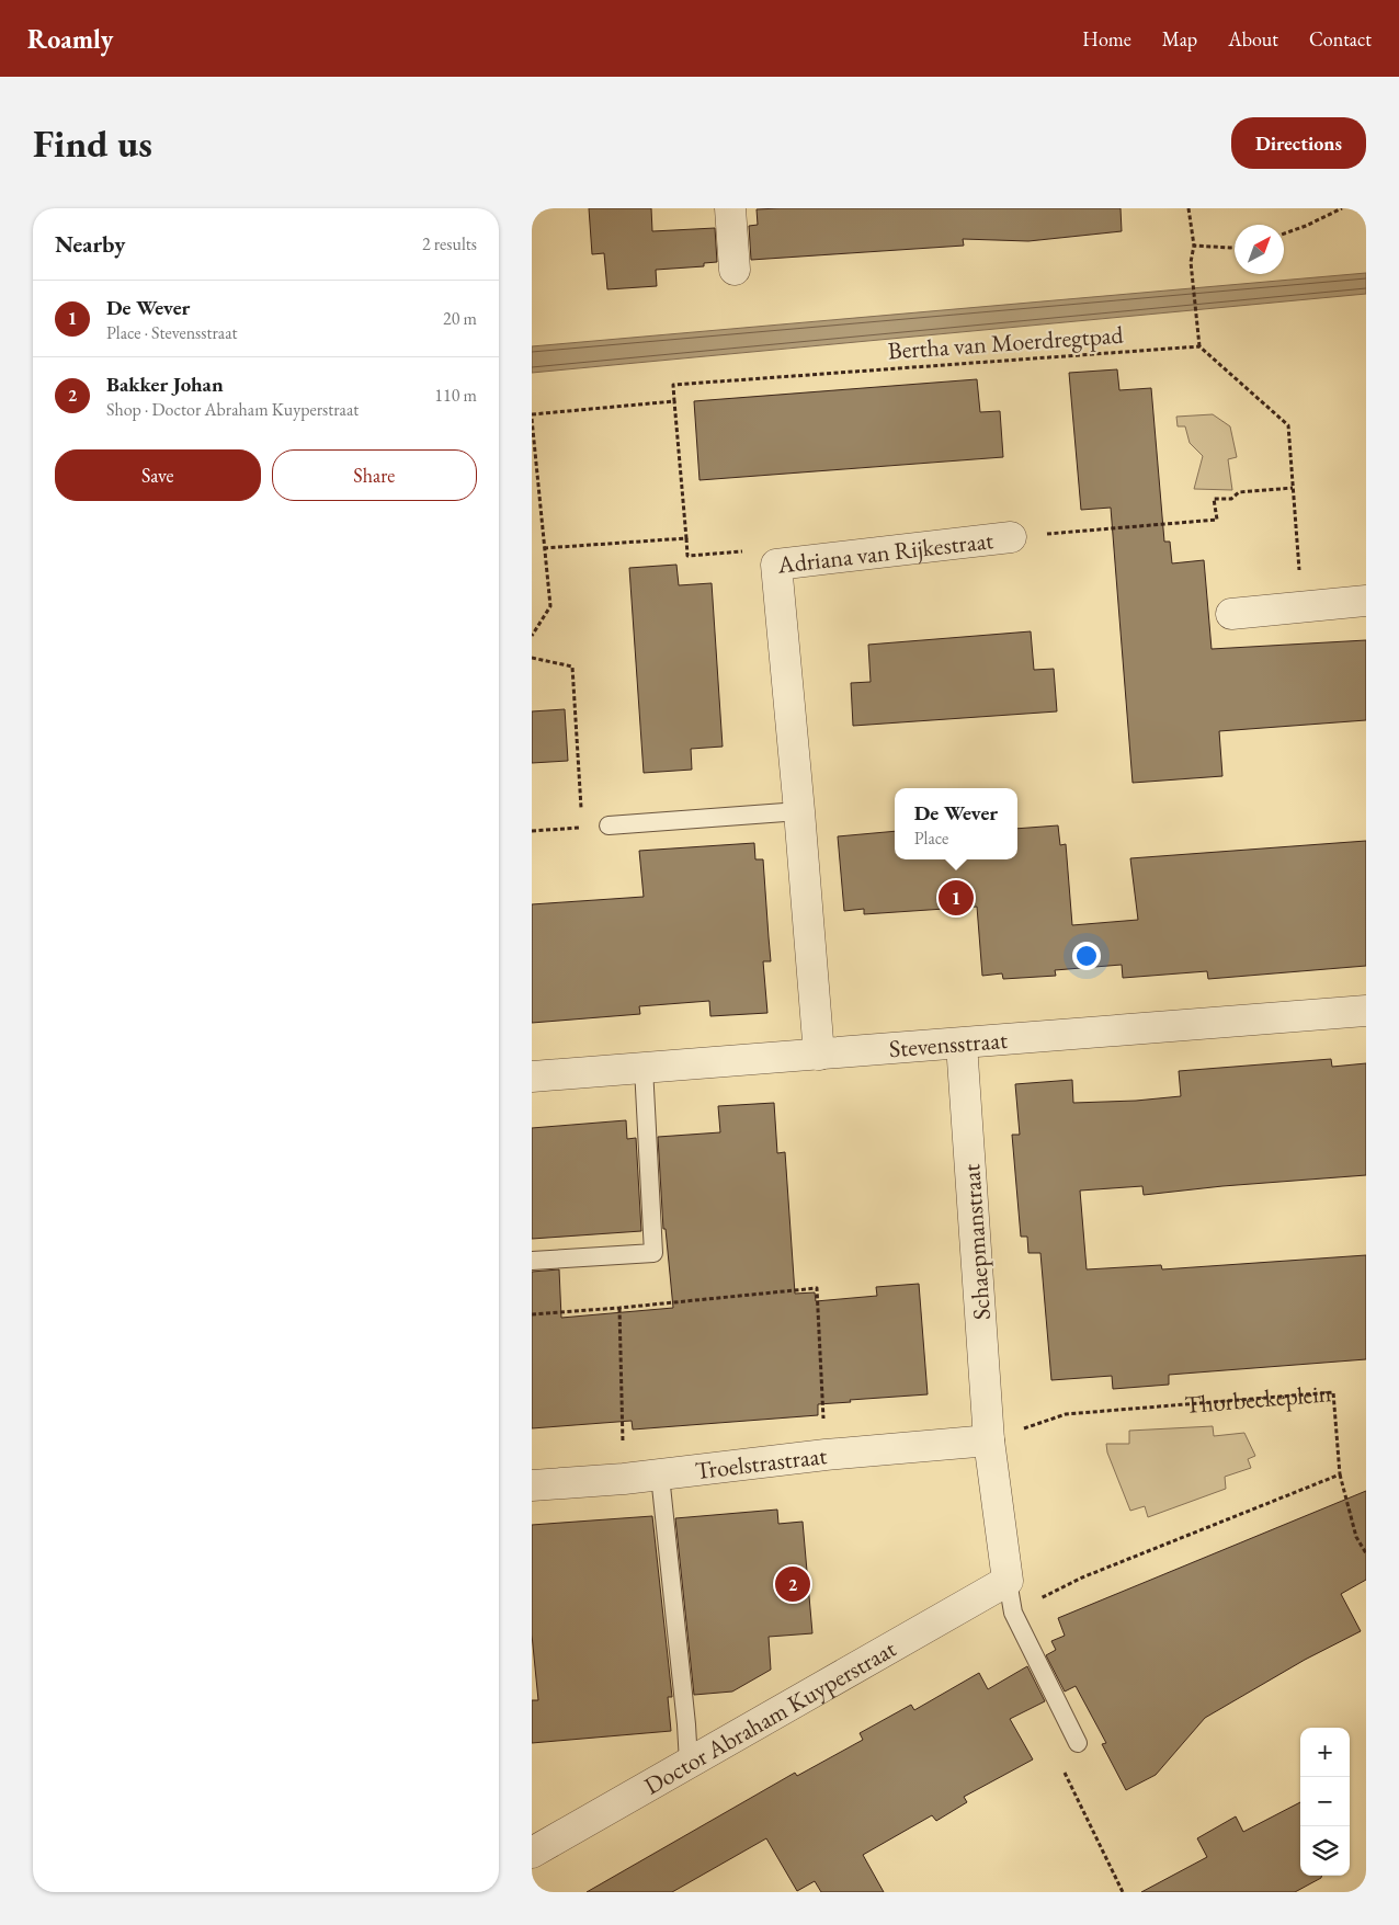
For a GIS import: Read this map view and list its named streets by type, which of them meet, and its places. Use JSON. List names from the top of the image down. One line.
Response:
{"streets":{"street":["Adriana van Rijkestraat","Stevensstraat","Schaepmanstraat","Troelstrastraat","Doctor Abraham Kuyperstraat"],"path":["Bertha van Moerdregtpad","Thorbeckeplein"]},"crossings":[["Adriana van Rijkestraat","Stevensstraat"],["Stevensstraat","Schaepmanstraat"],["Schaepmanstraat","Thorbeckeplein"],["Schaepmanstraat","Troelstrastraat"],["Thorbeckeplein","Troelstrastraat"]],"north":"top right","page":{"header":"Roamly","nav":["Home","Map","About","Contact"],"buttons":["Directions",["Save","Share"]],"title":"Find us","heading":["Nearby","2 results"],"list":[{"mark":"1","name":"De Wever","note":"Place · Stevensstraat","value":"20 m"},{"mark":"2","name":"Bakker Johan","note":"Shop · Doctor Abraham Kuyperstraat","value":"110 m"}],"popup":["De Wever","Place"],"pins":["1","2"],"map_buttons":["+","−"]}}
